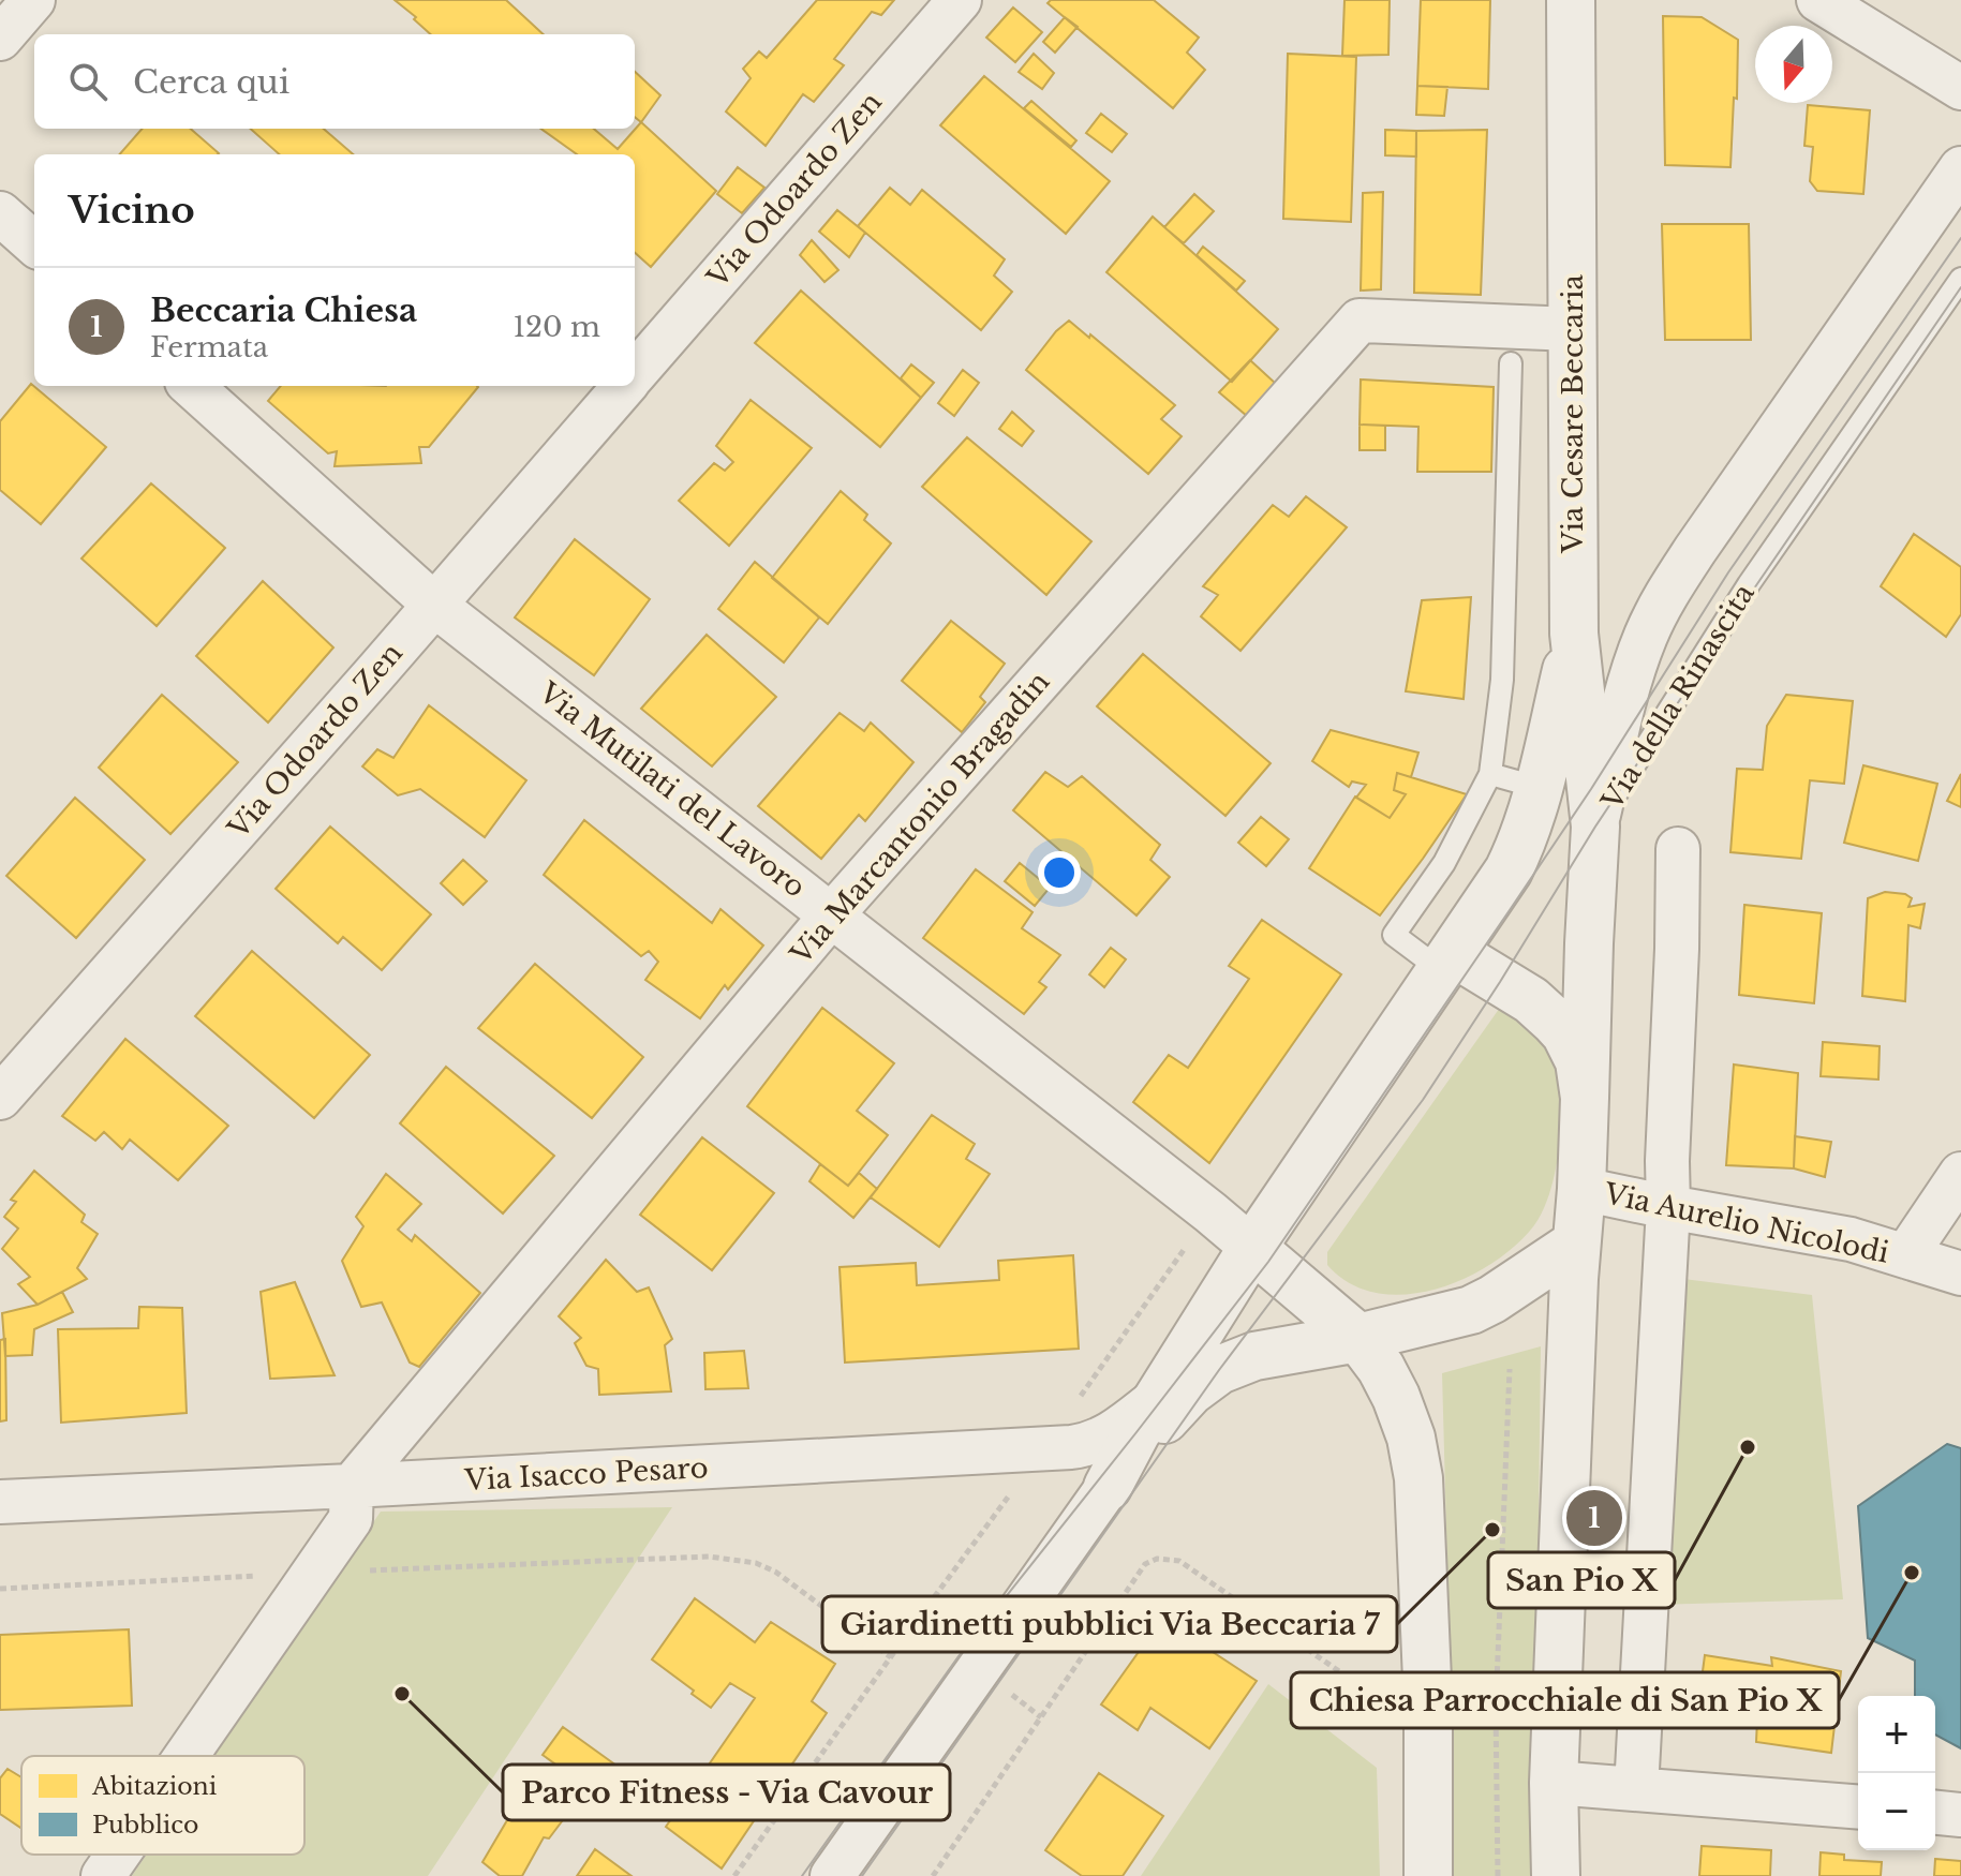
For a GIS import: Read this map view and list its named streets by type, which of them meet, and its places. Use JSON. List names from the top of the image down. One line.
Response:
{"streets":{"street":["Via Odoardo Zen","Via Cesare Beccaria","Via della Rinascita","Via Mutilati del Lavoro","Via Marcantonio Bragadin","Via Aurelio Nicolodi","Via Isacco Pesaro"]},"crossings":[["Via Odoardo Zen","Via Mutilati del Lavoro"],["Via Cesare Beccaria","Via della Rinascita"],["Via Cesare Beccaria","Via Marcantonio Bragadin"],["Via Mutilati del Lavoro","Via Marcantonio Bragadin"],["Via Marcantonio Bragadin","Via Isacco Pesaro"]],"places":["San Pio X","Giardinetti pubblici Via Beccaria 7","Chiesa Parrocchiale di San Pio X","Parco Fitness - Via Cavour"],"legend":["Abitazioni","Pubblico"],"north":"bottom","page":{"search":"Cerca qui","heading":"Vicino","list":[{"mark":"1","name":"Beccaria Chiesa","note":"Fermata","value":"120 m"}],"pins":"1","map_buttons":["+","−"]}}
